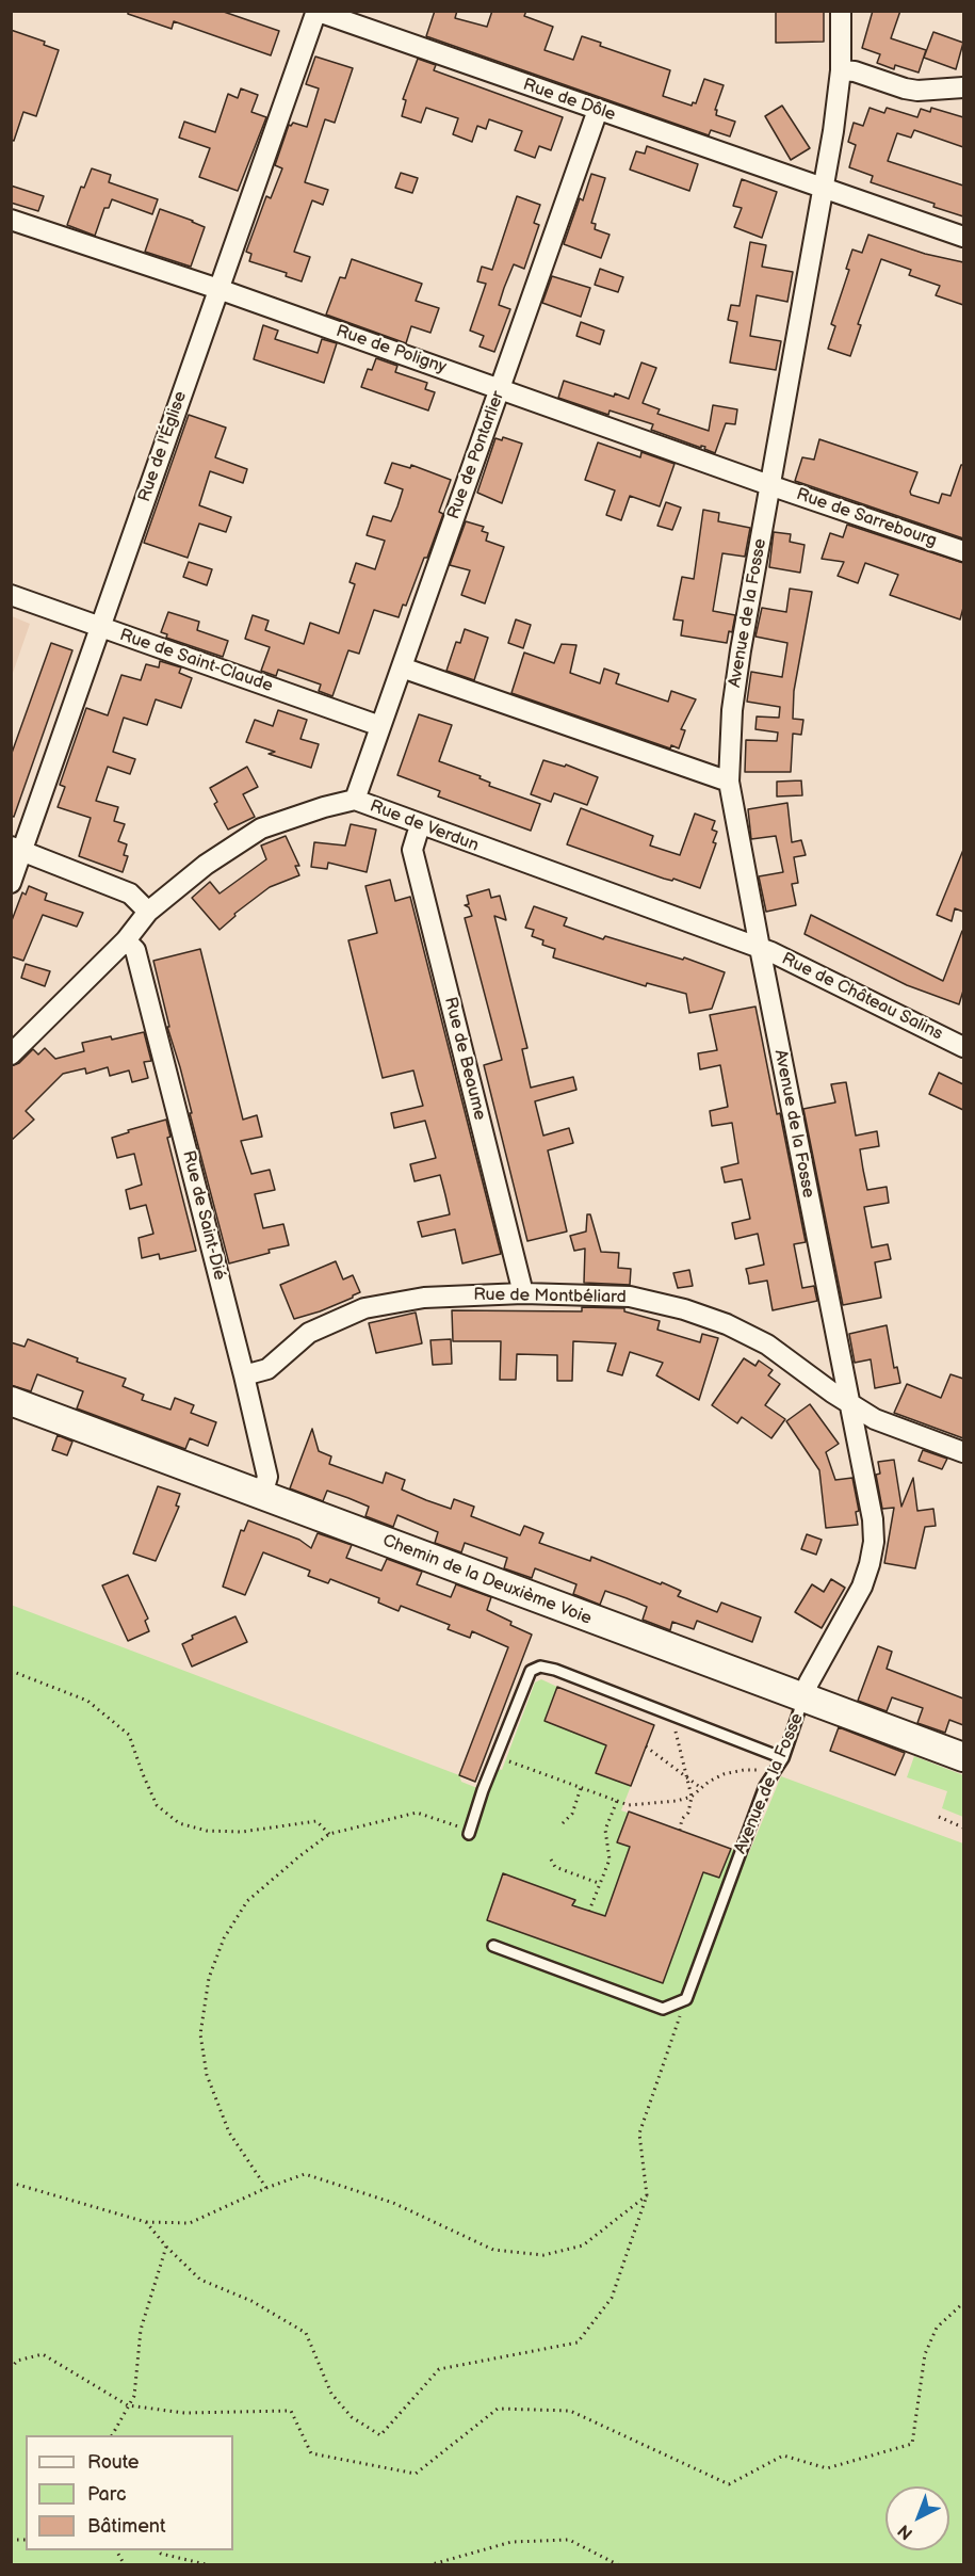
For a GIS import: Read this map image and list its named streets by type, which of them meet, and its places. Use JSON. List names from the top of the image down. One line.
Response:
{"streets":{"street":["Rue de Dôle","Rue de Poligny","Rue de l'Église","Rue de Pontarlier","Rue de Sarrebourg","Avenue de la Fosse","Rue de Saint-Claude","Rue de Verdun","Rue de Château Salins","Rue de Beaume","Rue de Saint-Dié","Rue de Montbéliard","Chemin de la Deuxième Voie"]},"crossings":[["Rue de Dôle","Rue de l'Église"],["Rue de Dôle","Rue de Pontarlier"],["Rue de Dôle","Avenue de la Fosse"],["Rue de Poligny","Rue de l'Église"],["Rue de Poligny","Rue de Pontarlier"],["Rue de Poligny","Rue de Sarrebourg"],["Rue de Poligny","Avenue de la Fosse"],["Rue de l'Église","Rue de Saint-Claude"],["Rue de Pontarlier","Rue de Saint-Claude"],["Rue de Pontarlier","Rue de Verdun"],["Rue de Sarrebourg","Avenue de la Fosse"],["Avenue de la Fosse","Rue de Verdun"],["Avenue de la Fosse","Rue de Château Salins"],["Avenue de la Fosse","Rue de Montbéliard"],["Avenue de la Fosse","Chemin de la Deuxième Voie"],["Rue de Verdun","Rue de Château Salins"],["Rue de Verdun","Rue de Beaume"],["Rue de Verdun","Rue de Saint-Dié"],["Rue de Beaume","Rue de Montbéliard"],["Rue de Saint-Dié","Rue de Montbéliard"],["Rue de Saint-Dié","Chemin de la Deuxième Voie"]],"legend":["Route","Parc","Bâtiment"],"north":"bottom left"}
